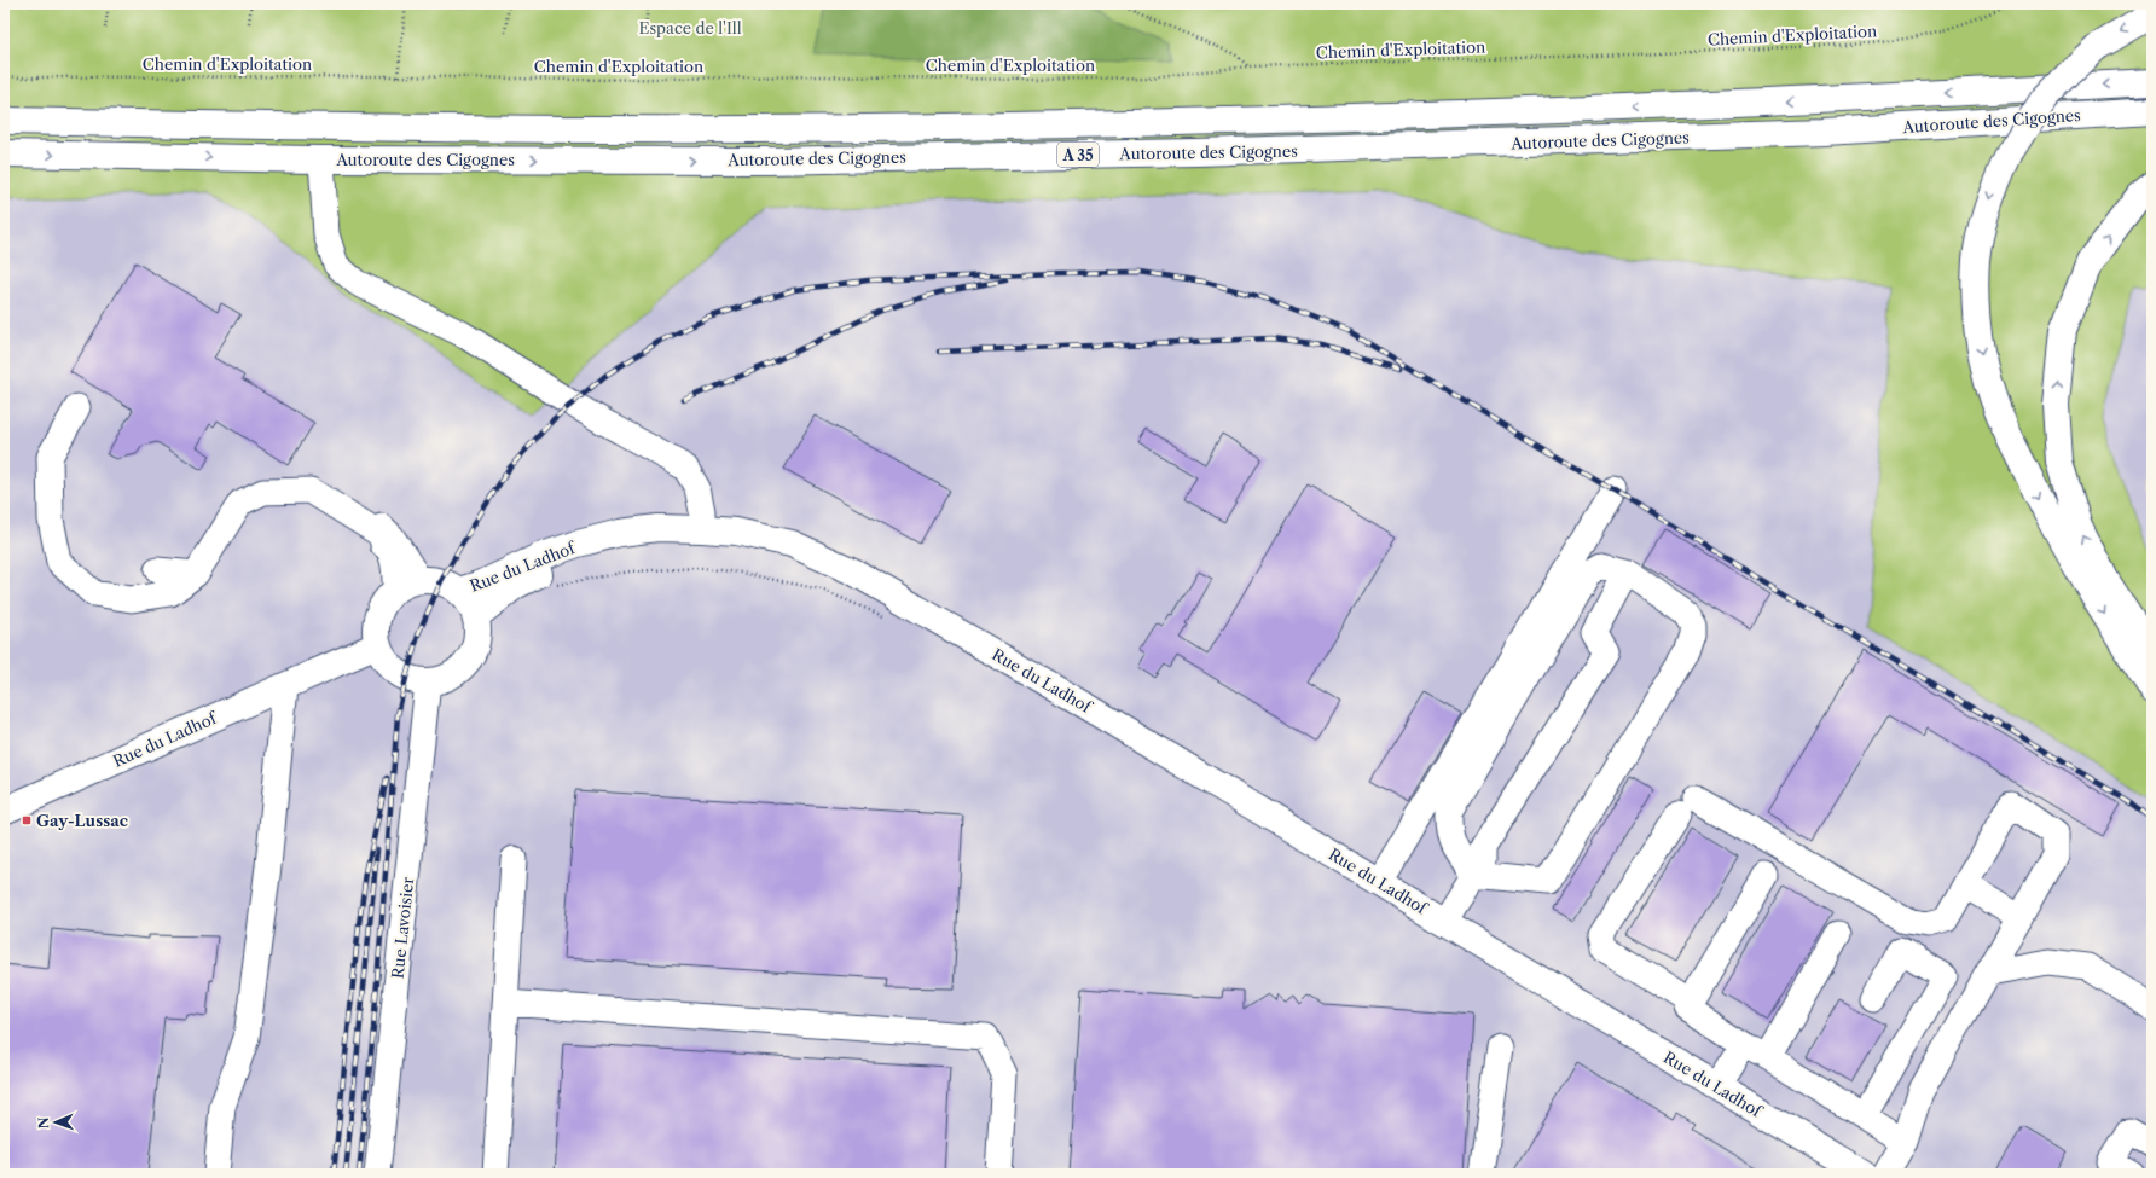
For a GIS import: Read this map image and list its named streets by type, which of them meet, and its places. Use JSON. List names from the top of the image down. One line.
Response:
{"streets":{"main road":["Autoroute des Cigognes","A 35","Rue du Ladhof"],"street":["Rue Lavoisier"],"path":["Chemin d'Exploitation"]},"crossings":[["Rue du Ladhof","Rue Lavoisier"]],"parks":["Espace de l'Ill"],"places":{"transit":["Gay-Lussac"]},"north":"left"}
